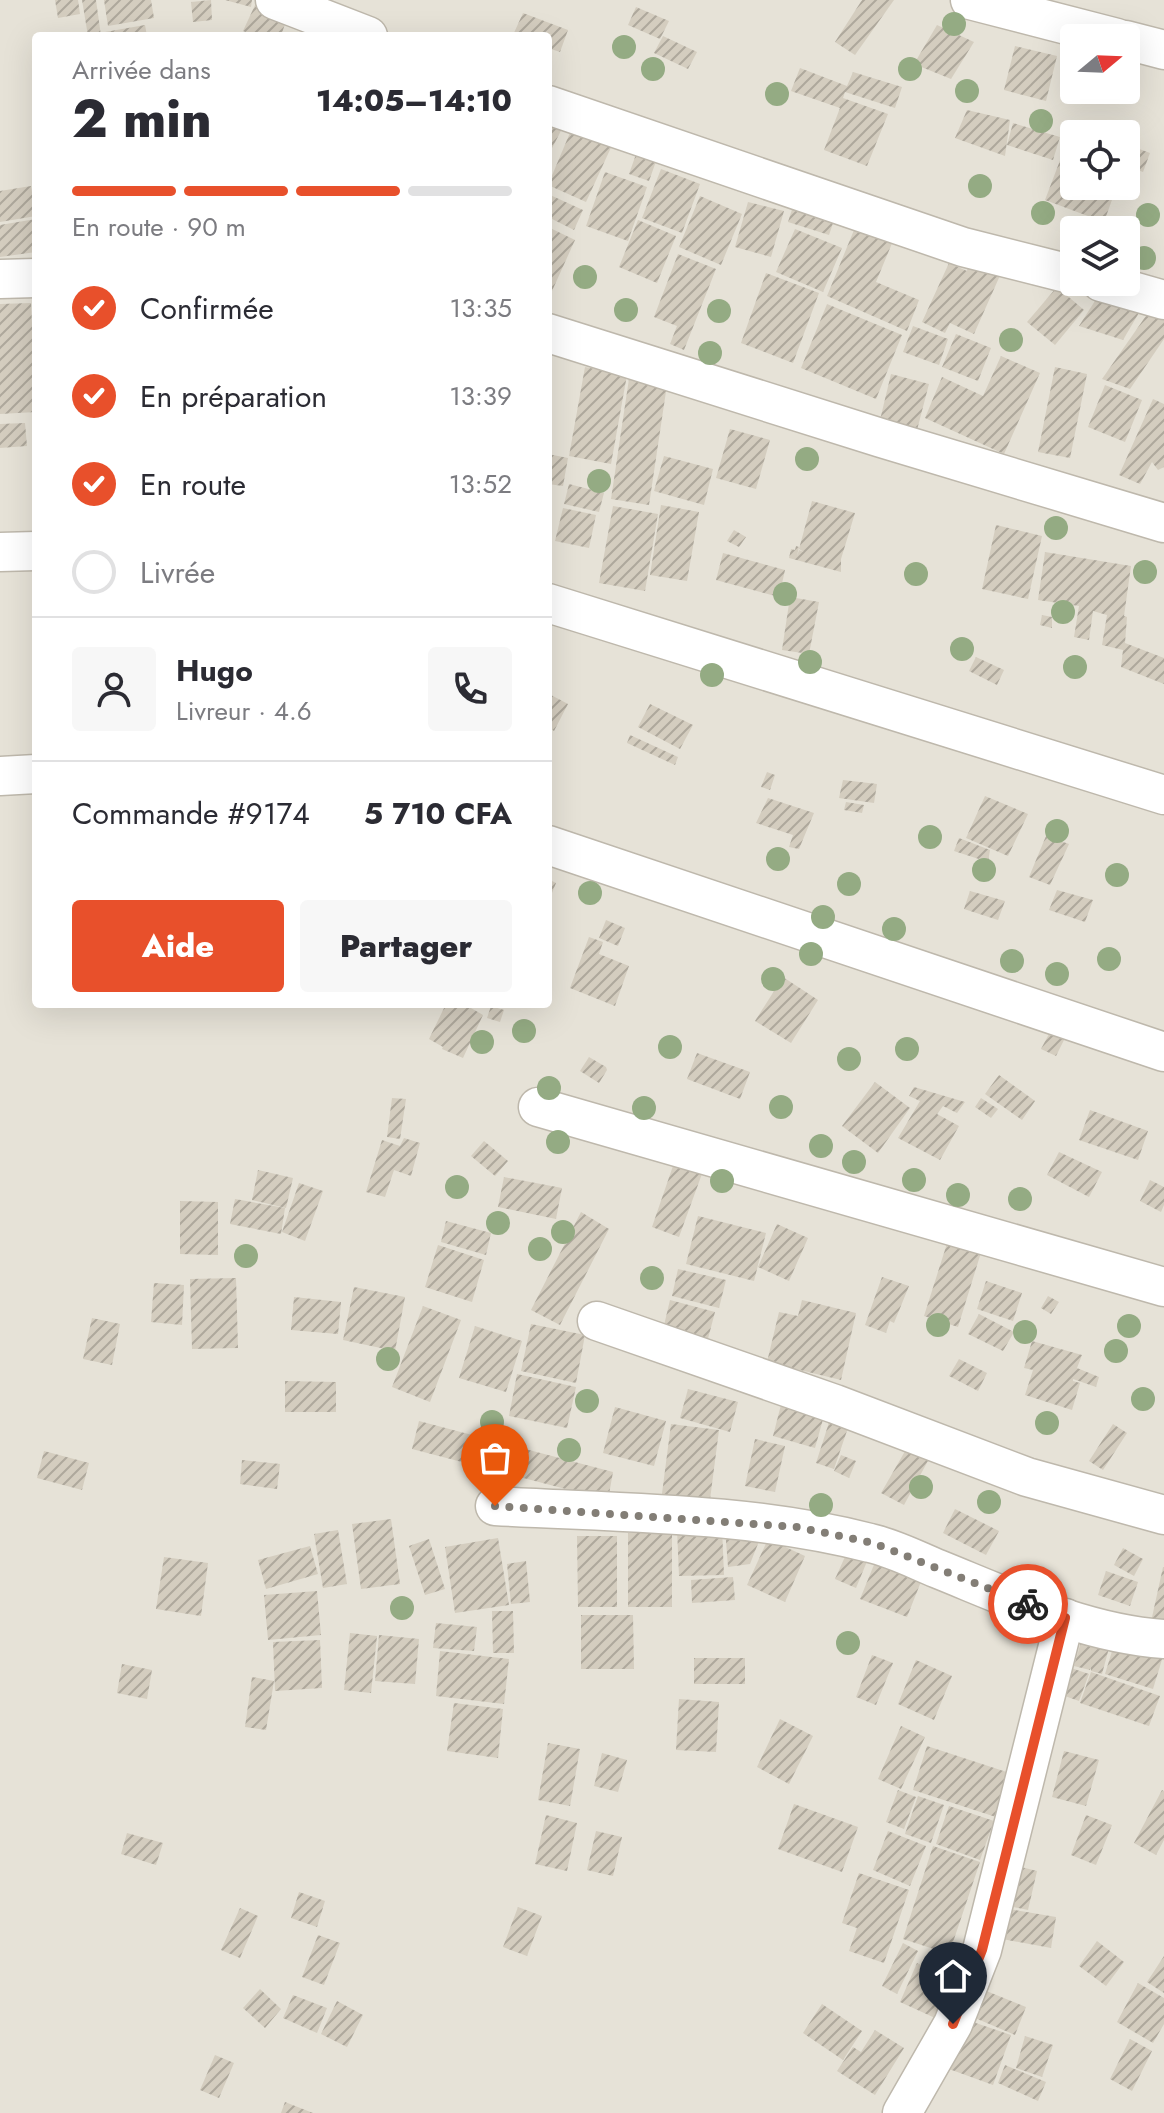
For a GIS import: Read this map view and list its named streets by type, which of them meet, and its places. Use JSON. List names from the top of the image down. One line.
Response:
{"north":"right","page":{"heading":["2 min","Arrivée dans","14:05–14:10"],"panel":["Hugo","Livreur · 4.6","Commande #9174","5 710 CFA"],"bar":"En route · 90 m","list":[["Confirmée","13:35"],["En préparation","13:39"],["En route","13:52"],"Livrée"],"buttons":["Aide","Partager"]}}
